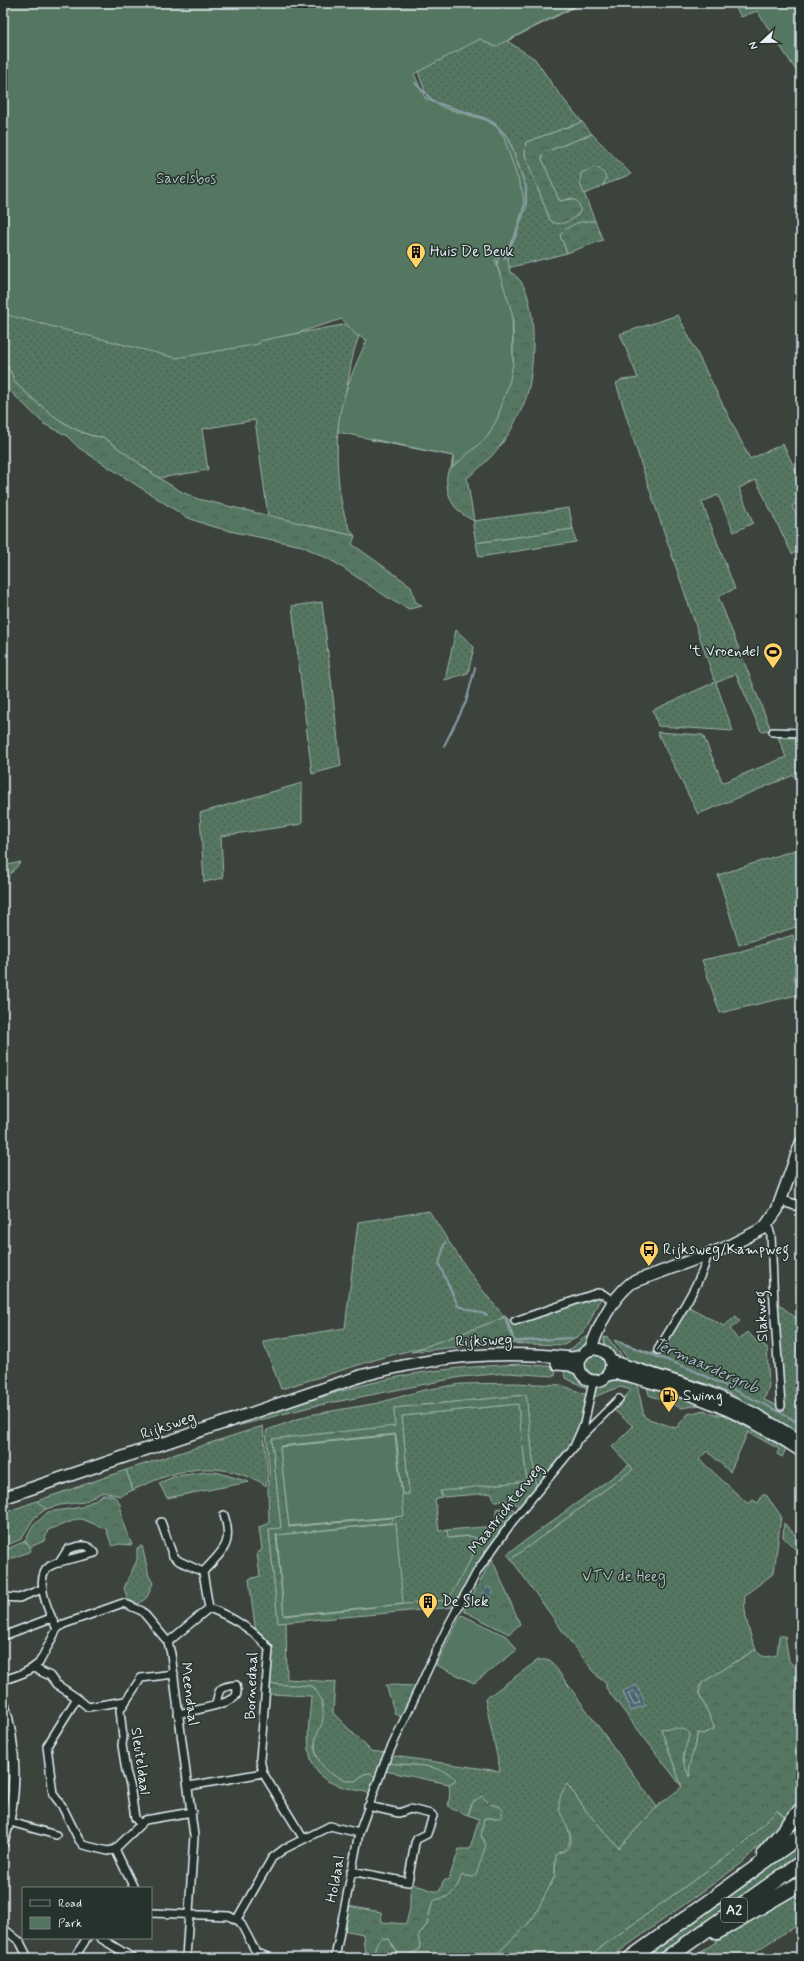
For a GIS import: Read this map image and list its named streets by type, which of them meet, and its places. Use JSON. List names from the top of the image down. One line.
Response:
{"streets":{"highway":["A2"],"main road":["Rijksweg"],"street":["Slakweg","Maastrichterweg","Bornedaal","Meendaal","Sleuteldaal","Holdaal"]},"crossings":[["Rijksweg","Maastrichterweg"],["Maastrichterweg","Holdaal"],["Meendaal","Sleuteldaal"]],"water":["Termaardergrub"],"parks":["Savelsbos","VTV de Heeg"],"places":{"building":["Huis De Beuk","De Slek"],"sports":["'t Vroendel"],"bus stop":["Rijksweg/Kampweg"],"fuel station":["Swing"]},"legend":["Road","Park"],"north":"left"}
